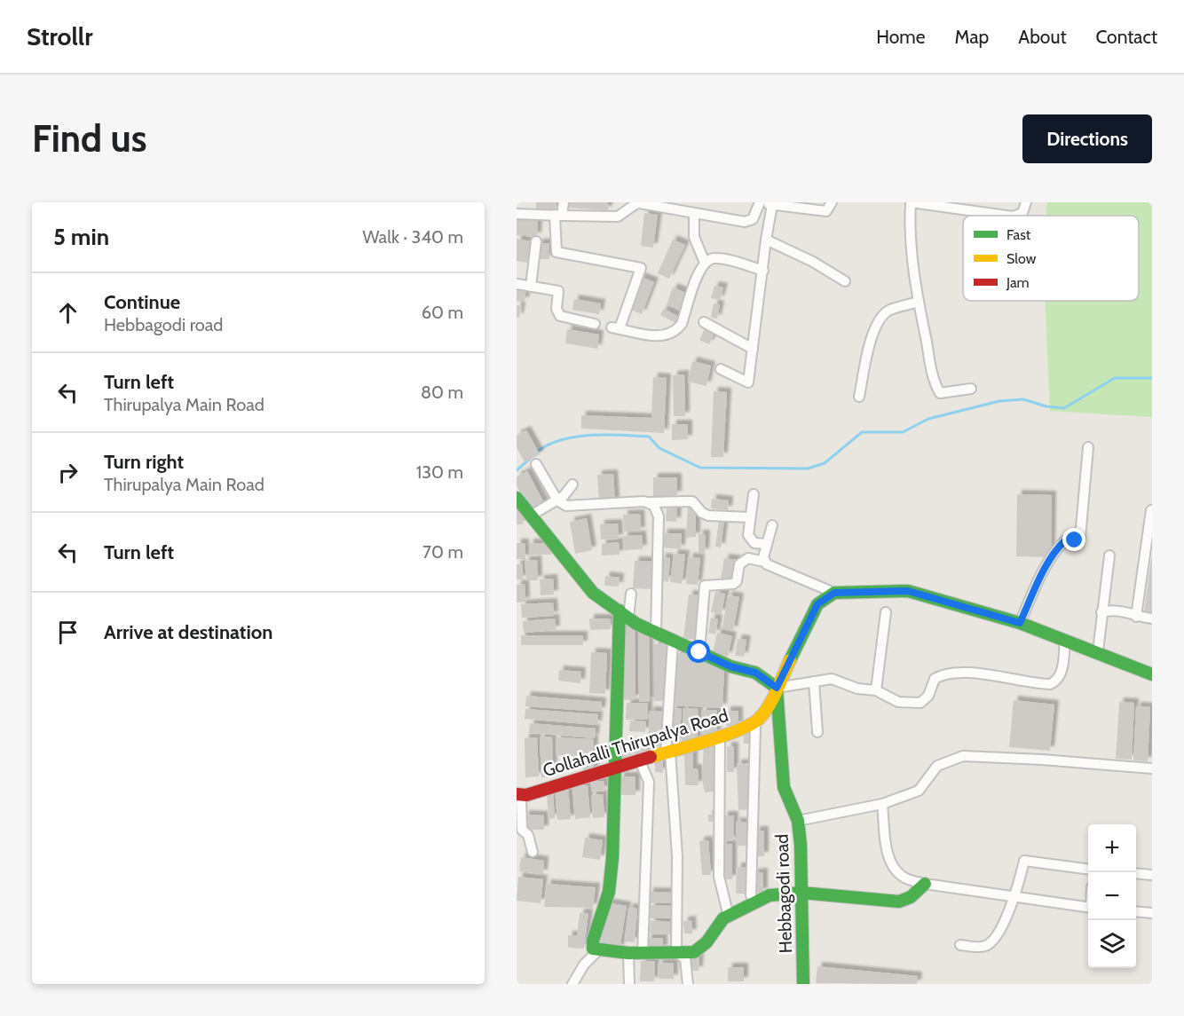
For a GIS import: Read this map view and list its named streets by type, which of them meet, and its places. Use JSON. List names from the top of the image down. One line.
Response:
{"streets":{"street":["Gollahalli Thirupalya Road","Hebbagodi road"]},"legend":["Fast","Slow","Jam"],"page":{"header":"Strollr","nav":["Home","Map","About","Contact"],"buttons":"Directions","title":"Find us","heading":["5 min","Walk · 340 m"],"list":[["Continue","Hebbagodi road","60 m"],["Turn left","Thirupalya Main Road","80 m"],["Turn right","Thirupalya Main Road","130 m"],["Turn left","70 m"],"Arrive at destination"],"map_buttons":["+","−"]}}
